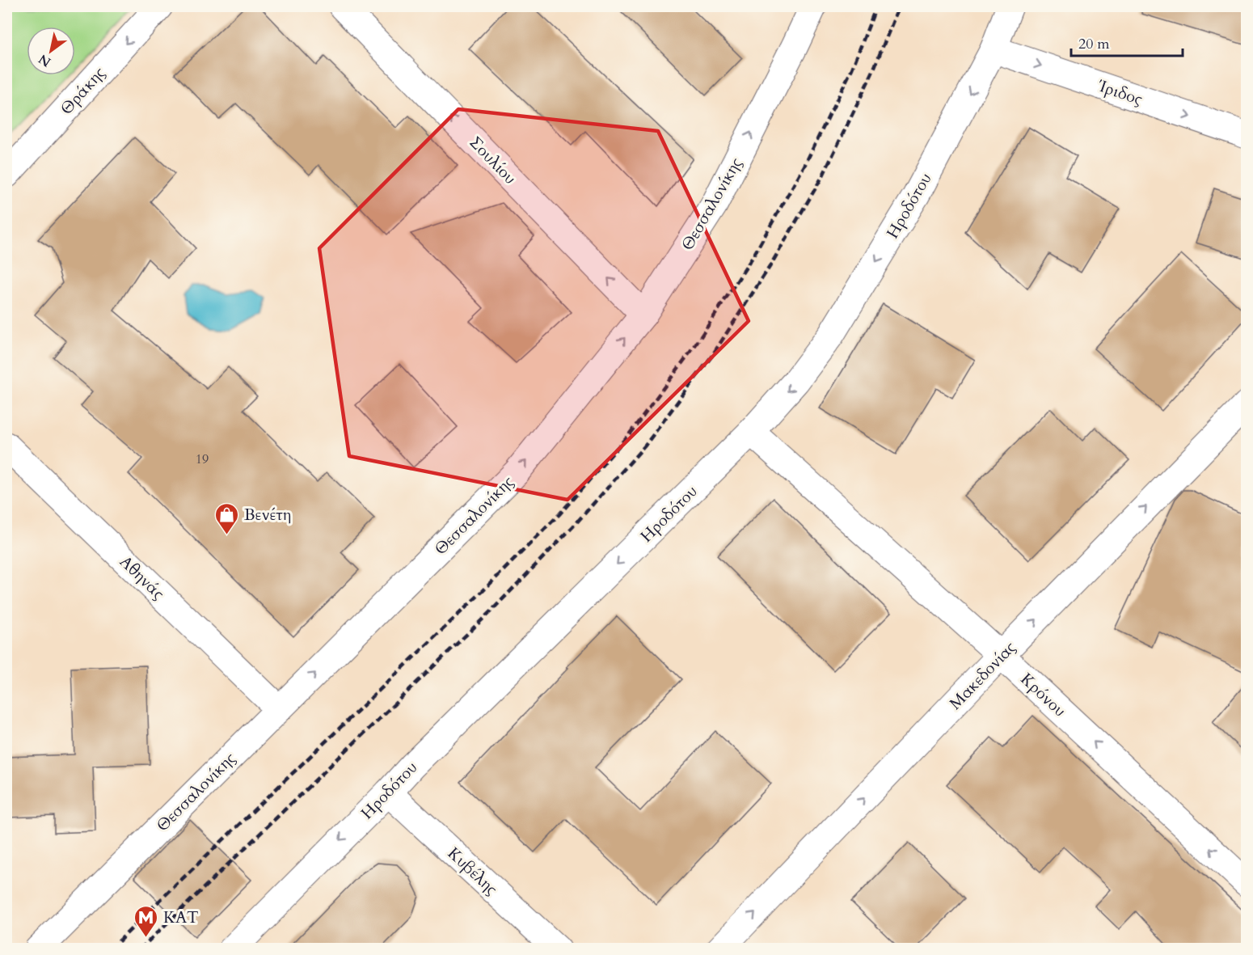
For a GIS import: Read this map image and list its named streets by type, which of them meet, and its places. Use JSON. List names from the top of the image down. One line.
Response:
{"streets":{"street":["Θράκης","Ίριδος","Σουλίου","Θεσσαλονίκης","Ηροδότου","Αθηνάς","Μακεδονίας","Κρόνου","Κυβέλης"]},"crossings":[["Ίριδος","Ηροδότου"],["Σουλίου","Θεσσαλονίκης"],["Θεσσαλονίκης","Αθηνάς"],["Ηροδότου","Κρόνου"],["Ηροδότου","Κυβέλης"],["Μακεδονίας","Κρόνου"]],"one_way":["Θράκης","Ίριδος","Σουλίου","Θεσσαλονίκης","Ηροδότου","Μακεδονίας","Κρόνου"],"places":{"shop":["Βενέτη"],"metro station":["ΚΑΤ"]},"house_numbers":["19"],"scale_bar":"20 m","north":"bottom left"}
